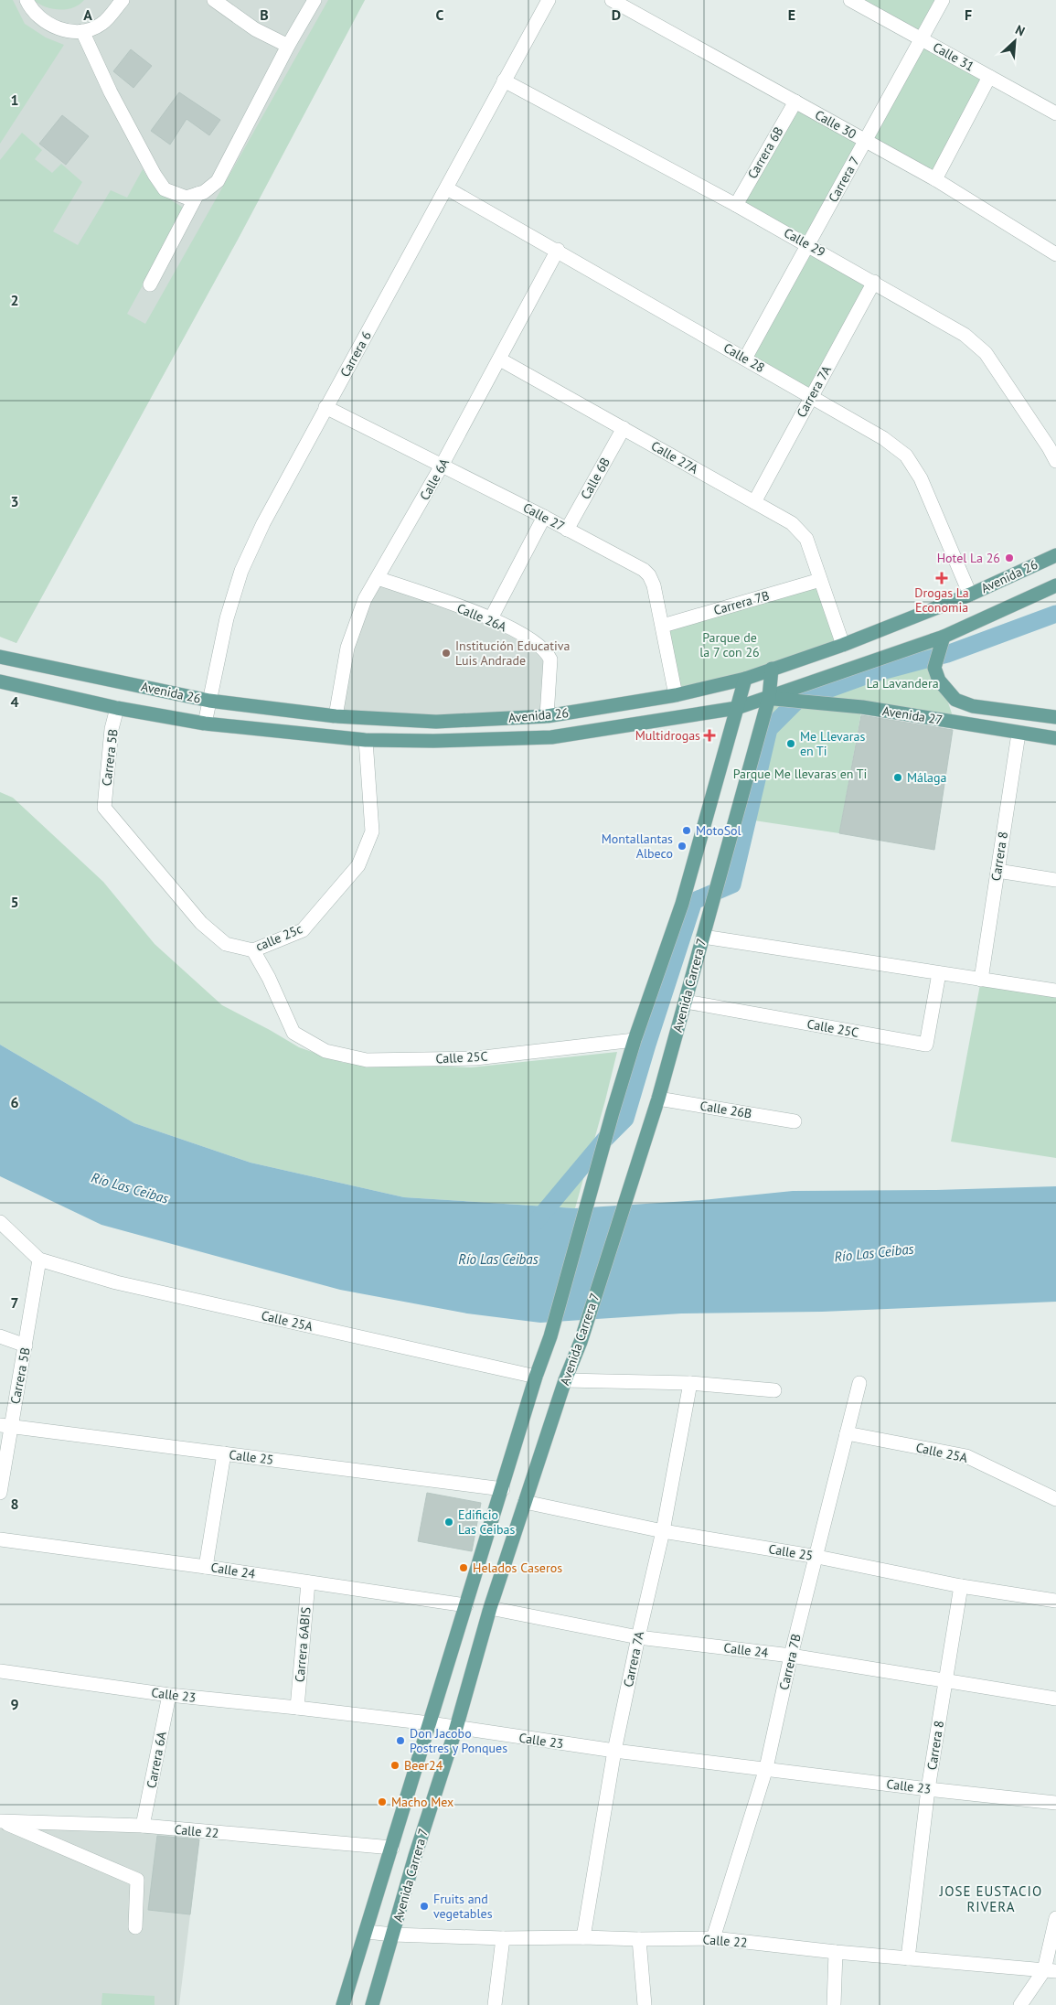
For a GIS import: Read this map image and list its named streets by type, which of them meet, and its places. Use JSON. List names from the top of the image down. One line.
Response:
{"streets":{"main road":["Avenida 26","Avenida 27","Avenida Carrera 7"],"street":["Calle 31","Calle 30","Carrera 6B","Carrera 7","Calle 29","Carrera 6","Calle 28","Carrera 7A","Calle 27A","Calle 6B","Calle 6A","Calle 27","Carrera 7B","Calle 26A","Carrera 5B","Carrera 8","calle 25c","Calle 25C","Calle 26B","Calle 25A","Calle 25","Calle 24","Carrera 6ABIS","Calle 23","Carrera 6A","Calle 22"]},"crossings":[["Calle 31","Carrera 7"],["Calle 30","Carrera 6B"],["Calle 30","Carrera 7"],["Carrera 6B","Calle 29"],["Carrera 7","Calle 29"],["Carrera 7","Calle 28"],["Calle 29","Carrera 6"],["Calle 29","Carrera 7A"],["Carrera 6","Calle 28"],["Carrera 6","Calle 27"],["Carrera 6","Avenida 26"],["Calle 28","Carrera 7A"],["Calle 28","Calle 6A"],["Calle 28","Avenida 26"],["Carrera 7A","Calle 27A"],["Carrera 7A","Calle 25"],["Carrera 7A","Calle 24"],["Carrera 7A","Calle 23"],["Carrera 7A","Calle 22"],["Calle 27A","Calle 6B"],["Calle 27A","Calle 6A"],["Calle 27A","Avenida 26"],["Calle 27A","Carrera 7B"],["Calle 6B","Calle 27"],["Calle 6A","Calle 27"],["Calle 6A","Avenida 26"],["Calle 6A","Calle 26A"],["Calle 27","Avenida 26"],["Calle 27","Carrera 7B"],["Avenida 26","Calle 26A"],["Avenida 26","Avenida 27"],["Avenida 26","Carrera 5B"],["Avenida 26","calle 25c"],["Avenida 26","Avenida Carrera 7"],["Carrera 7B","Calle 25A"],["Carrera 7B","Calle 25"],["Carrera 7B","Calle 24"],["Carrera 7B","Calle 23"],["Carrera 7B","Calle 22"],["Avenida 27","Carrera 8"],["Avenida 27","Avenida Carrera 7"],["Carrera 5B","calle 25c"],["Carrera 5B","Calle 25A"],["Carrera 5B","Calle 25"],["Carrera 8","Calle 25"],["Carrera 8","Calle 24"],["Carrera 8","Calle 23"],["Carrera 8","Calle 22"],["calle 25c","Calle 25C"],["Avenida Carrera 7","Calle 25C"],["Avenida Carrera 7","Calle 26B"],["Avenida Carrera 7","Calle 25A"],["Avenida Carrera 7","Calle 25"],["Avenida Carrera 7","Calle 24"],["Avenida Carrera 7","Calle 23"],["Avenida Carrera 7","Calle 22"],["Calle 24","Carrera 6ABIS"],["Carrera 6ABIS","Calle 23"],["Calle 23","Carrera 6A"],["Carrera 6A","Calle 22"]],"districts":["JOSE EUSTACIO RIVERA"],"water":["Río Las Ceibas"],"parks":["Parque de la 7 con 26","La Lavandera","Parque Me llevaras en Ti"],"places":{"other":["Hotel La 26","Institución Educativa Luis Andrade","Me Llevaras en Ti","Málaga","MotoSol","Montallantas Albeco","Edificio Las Ceibas","Helados Caseros","Don Jacobo Postres y Ponques","Beer24","Macho Mex","Fruits and vegetables"],"health":["Drogas La Economia","Multidrogas"]},"north":"top right","grid":{"columns":["A","B","C","D","E","F"],"rows":["1","2","3","4","5","6","7","8","9"]}}
